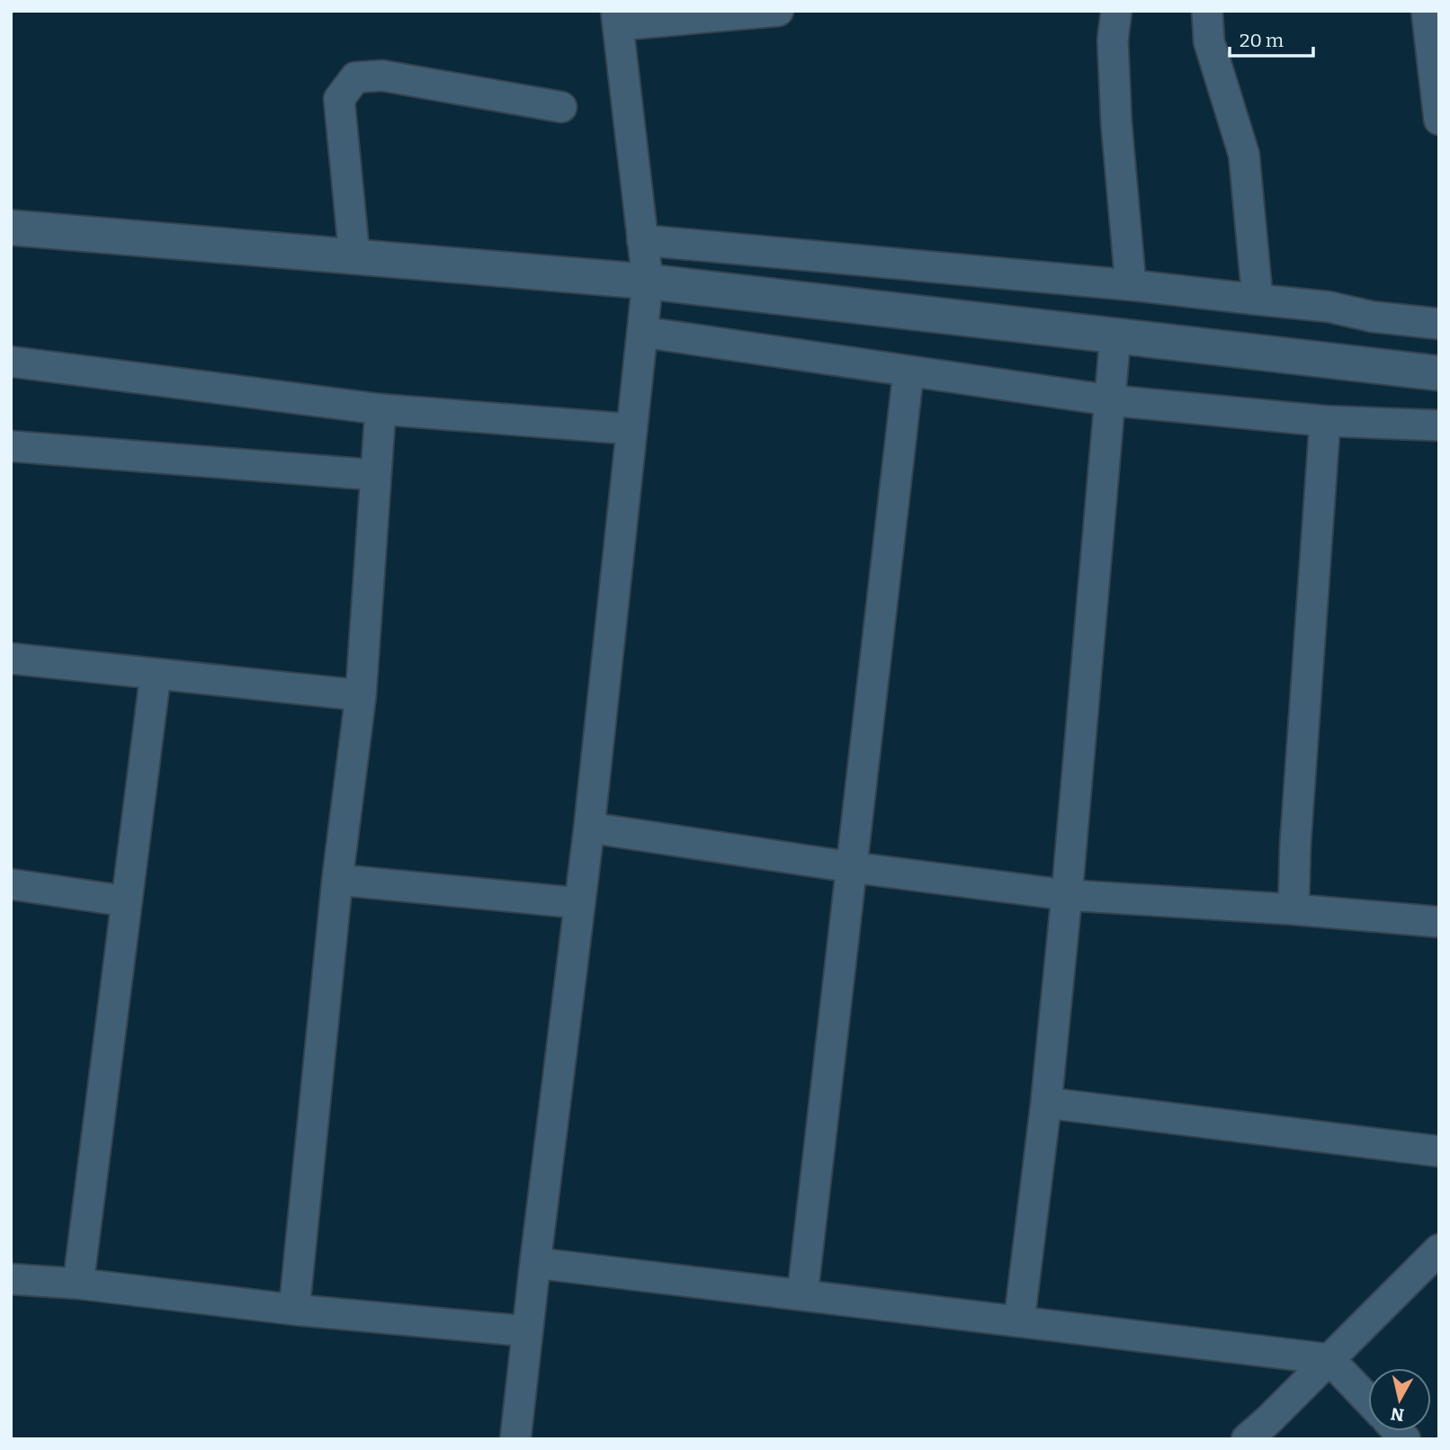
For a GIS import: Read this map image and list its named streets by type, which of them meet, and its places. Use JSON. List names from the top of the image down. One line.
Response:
{"scale_bar":"20 m","north":"bottom"}
